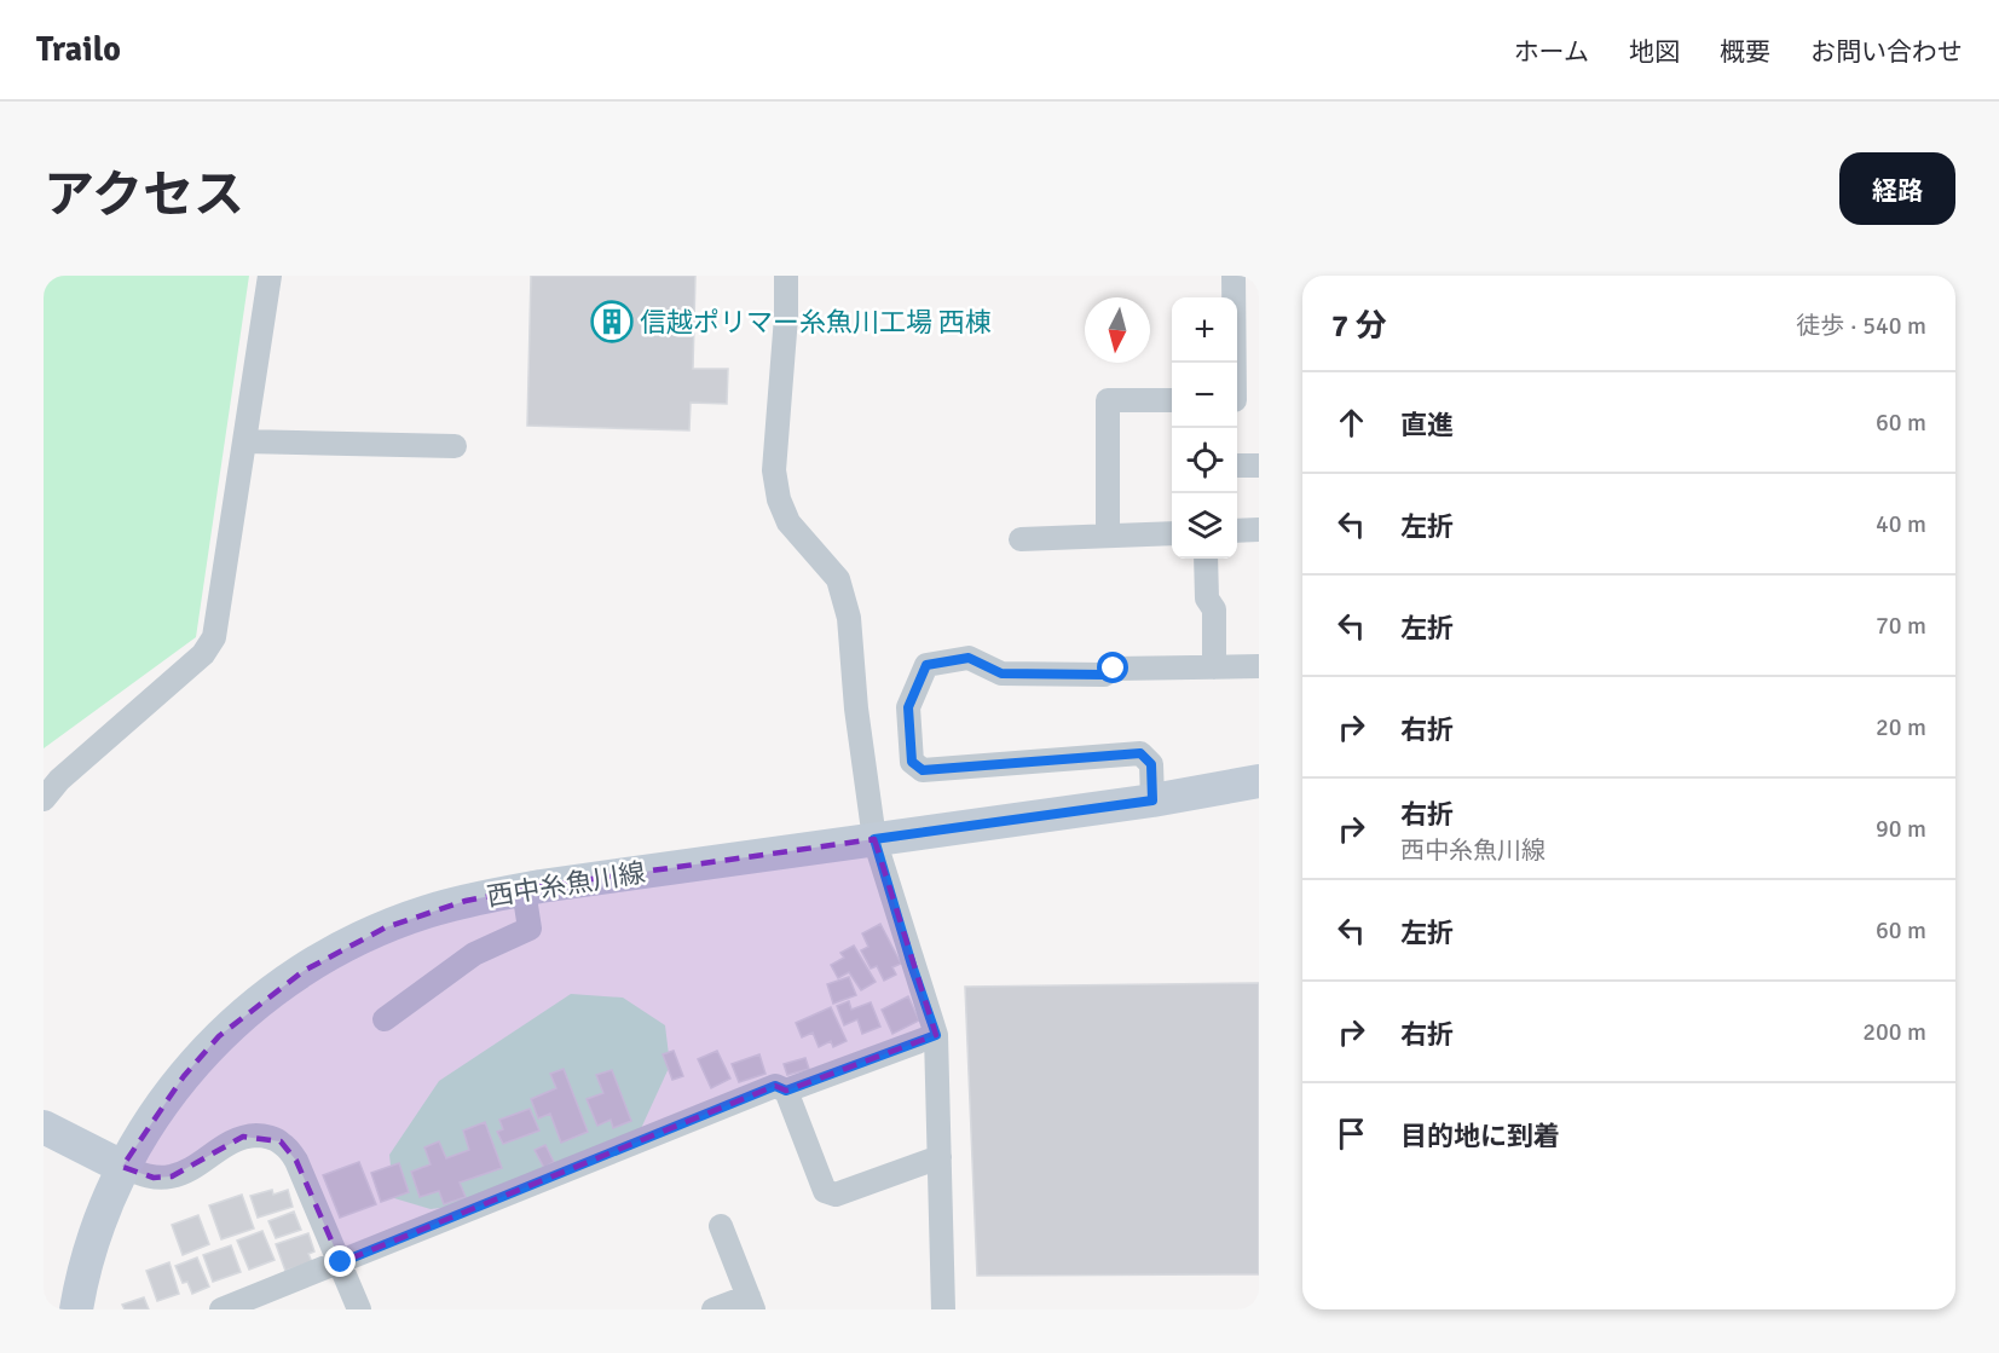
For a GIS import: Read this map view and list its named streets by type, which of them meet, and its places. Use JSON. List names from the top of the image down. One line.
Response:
{"streets":{"main road":["西中糸魚川線"]},"places":{"building":["信越ポリマー糸魚川工場 西棟"]},"north":"bottom","page":{"header":"Trailo","nav":["ホーム","地図","概要","お問い合わせ"],"title":"アクセス","buttons":"経路","heading":["7 分","徒歩 · 540 m"],"map_buttons":["+","−"],"list":[["直進","60 m"],["左折","40 m"],["左折","70 m"],["右折","20 m"],["右折","西中糸魚川線","90 m"],["左折","60 m"],["右折","200 m"],"目的地に到着"]}}
